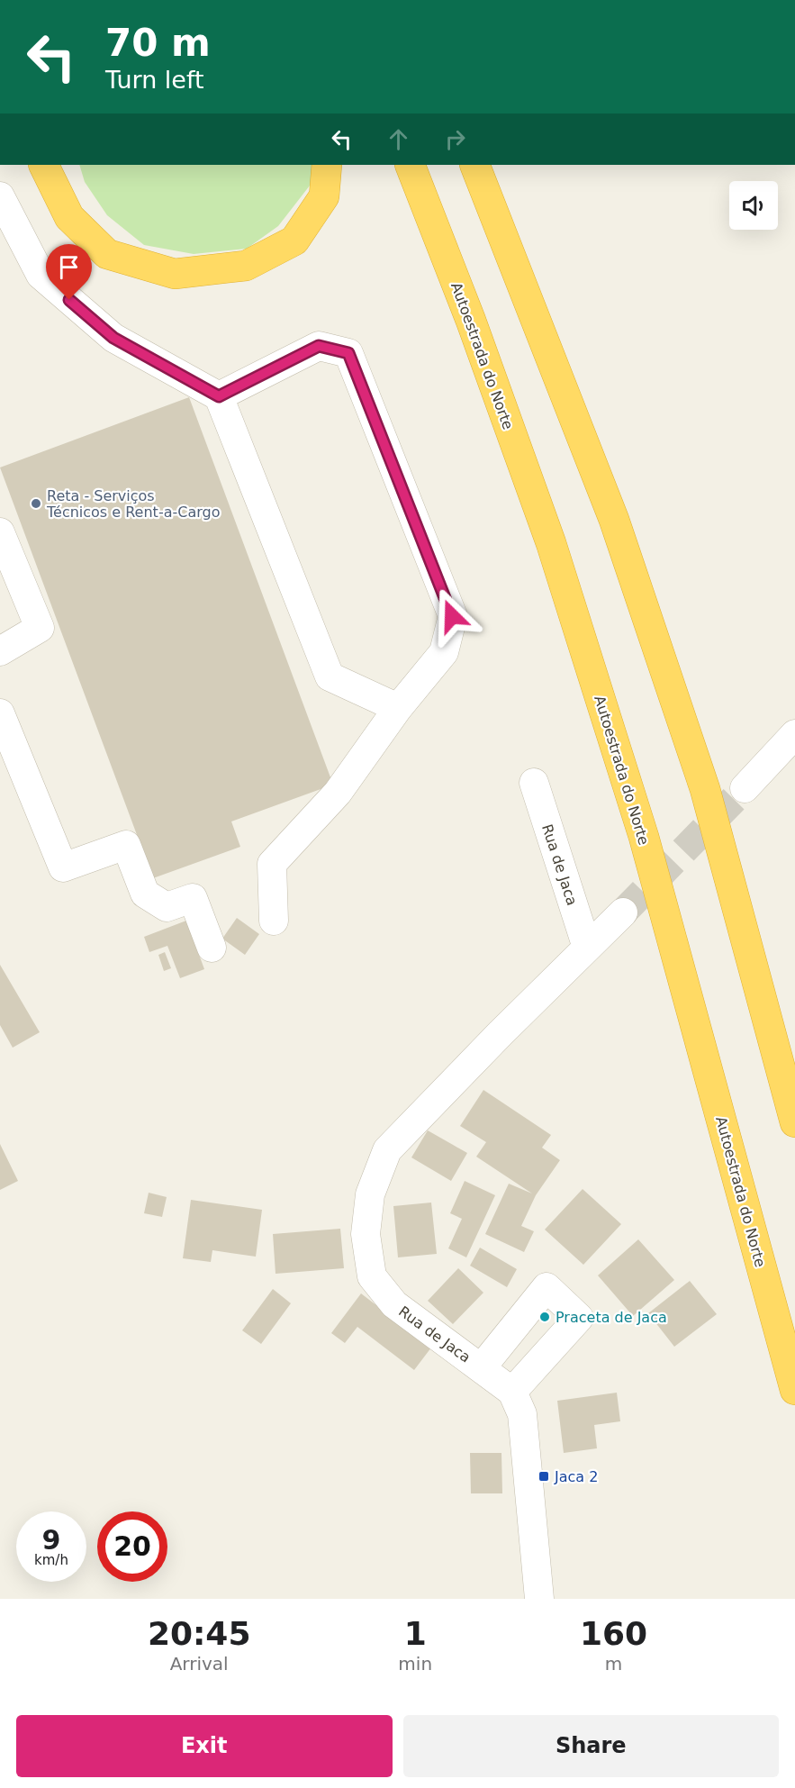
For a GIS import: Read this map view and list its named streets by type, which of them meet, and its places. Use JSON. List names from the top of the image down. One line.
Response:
{"streets":{"highway":["Autoestrada do Norte"],"street":["Rua de Jaca"]},"places":{"other":["Reta - Serviços Técnicos e Rent-a-Cargo","Praceta de Jaca"],"transit":["Jaca 2"]},"page":{"turn":["70 m","Turn left"],"speed":"9 km/h","limit":"20","eta":["20:45","Arrival","1","min","160","m"],"buttons":["Exit","Share"]}}
